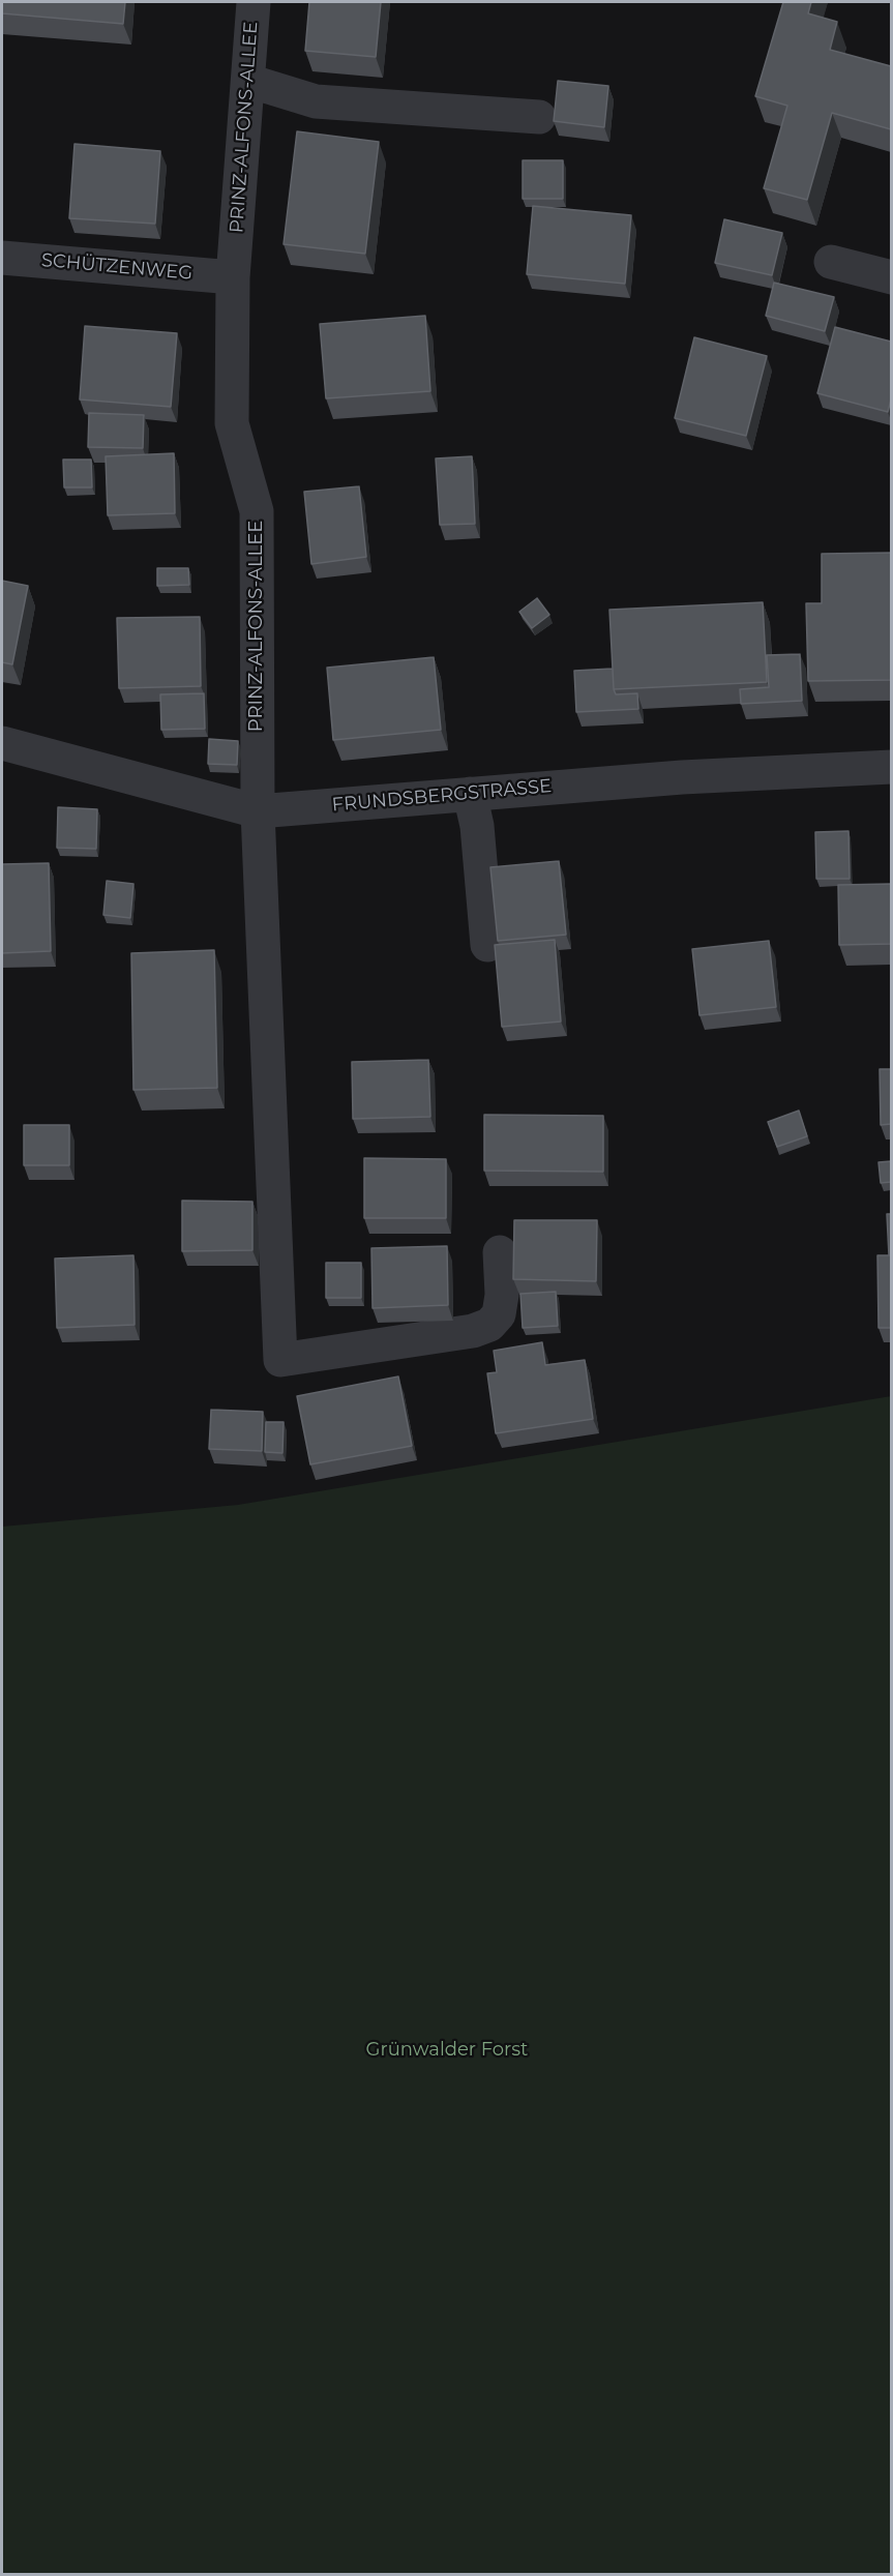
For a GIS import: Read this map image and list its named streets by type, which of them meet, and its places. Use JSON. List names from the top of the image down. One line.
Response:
{"streets":{"street":["PRINZ-ALFONS-ALLEE","SCHÜTZENWEG","FRUNDSBERGSTRASSE"]},"crossings":[["PRINZ-ALFONS-ALLEE","SCHÜTZENWEG"],["PRINZ-ALFONS-ALLEE","FRUNDSBERGSTRASSE"]],"parks":["Grünwalder Forst"]}
